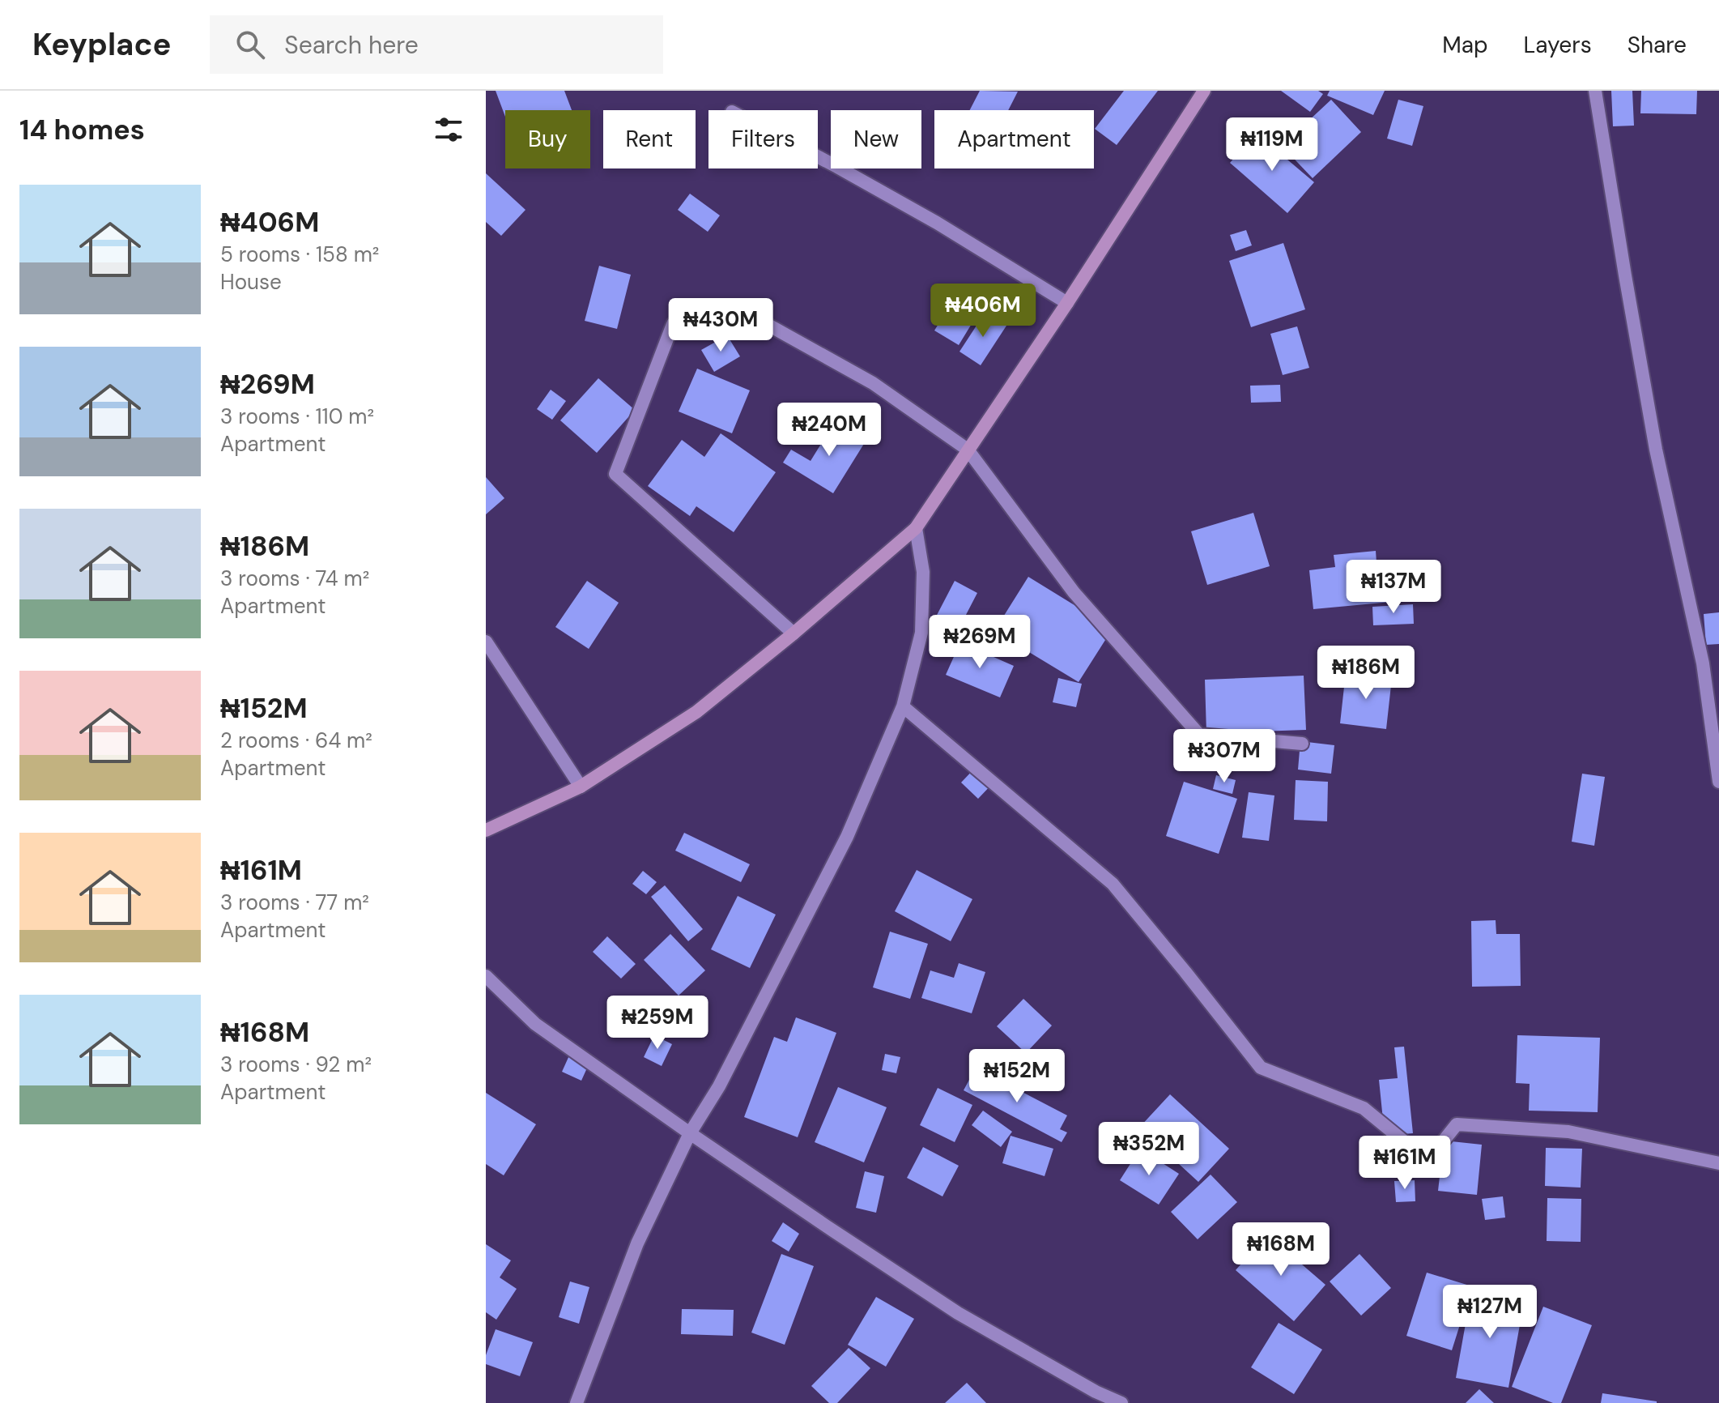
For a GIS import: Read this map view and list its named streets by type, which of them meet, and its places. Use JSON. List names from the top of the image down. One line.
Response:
{"page":{"header":"Keyplace","search":"Search here","nav":["Map","Layers","Share"],"heading":"14 homes","chip":["Buy","Rent","Filters","New","Apartment"],"price":["₦119M","₦406M","₦430M","₦240M","₦137M","₦269M","₦186M","₦307M","₦259M","₦152M","₦352M","₦161M","₦168M","₦127M"],"list":[{"name":"₦406M","note":"5 rooms · 158 m² · House"},{"name":"₦269M","note":"3 rooms · 110 m² · Apartment"},{"name":"₦186M","note":"3 rooms · 74 m² · Apartment"},{"name":"₦152M","note":"2 rooms · 64 m² · Apartment"},{"name":"₦161M","note":"3 rooms · 77 m² · Apartment"},{"name":"₦168M","note":"3 rooms · 92 m² · Apartment"}]}}
